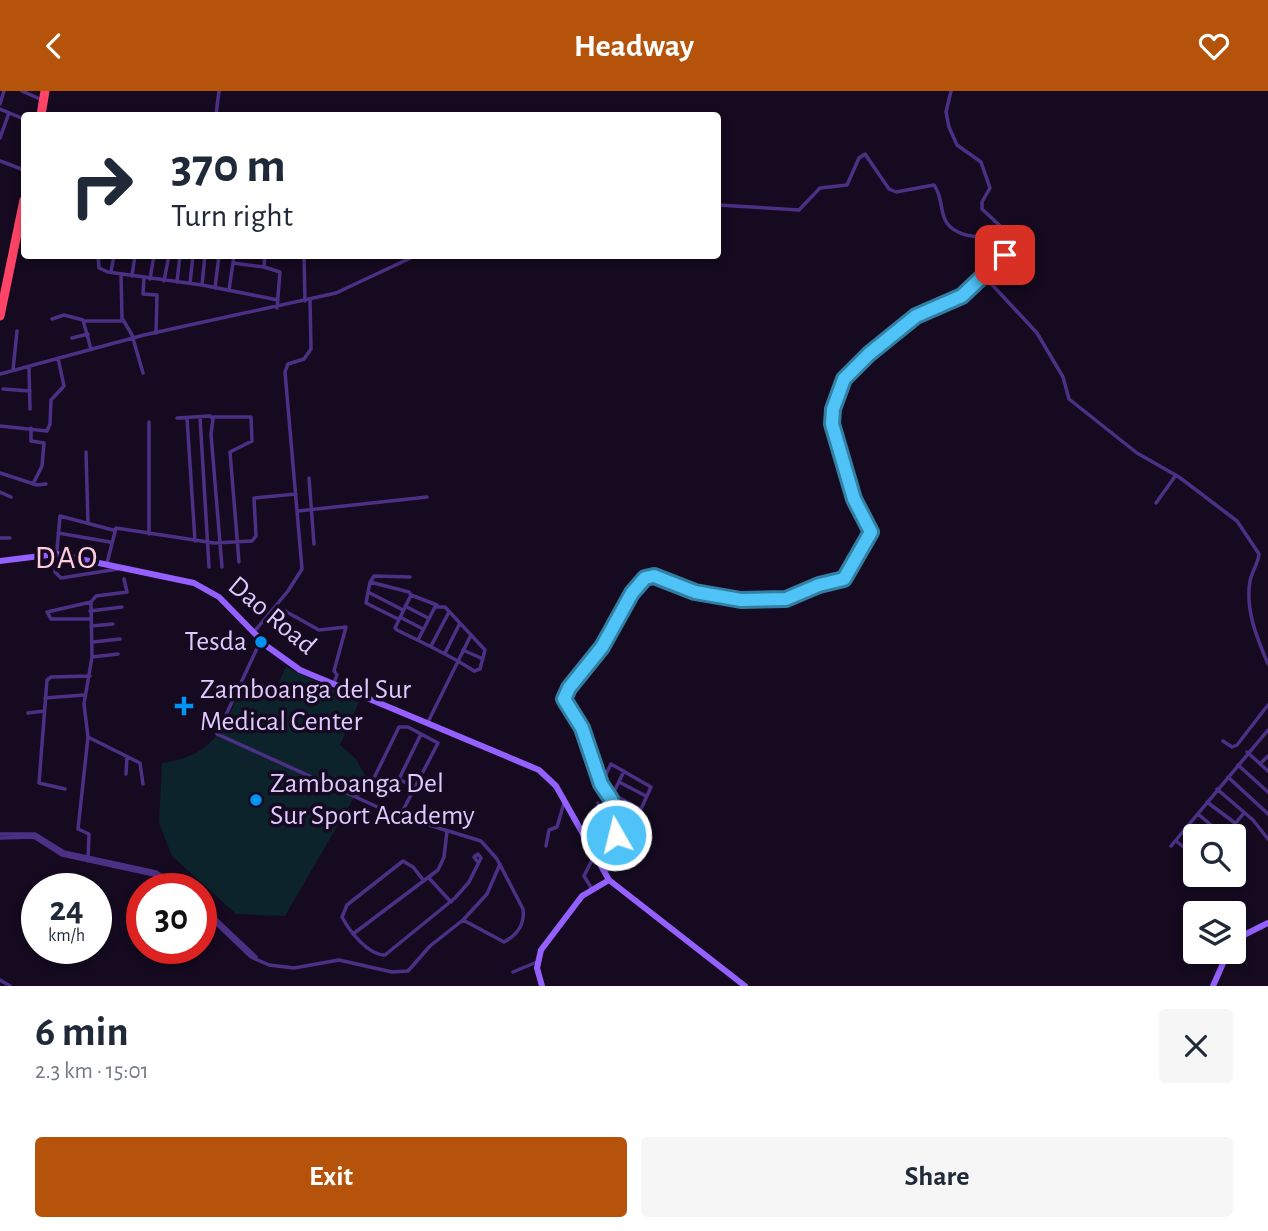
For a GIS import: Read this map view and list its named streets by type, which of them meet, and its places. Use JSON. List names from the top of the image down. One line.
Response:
{"streets":{"street":["Dao Road"]},"districts":["DAO"],"places":{"other":["Tesda","Zamboanga Del Sur Sport Academy"],"health":["Zamboanga del Sur Medical Center"]},"page":{"header":"Headway","turn":["370 m","Turn right"],"speed":"24 km/h","limit":"30","heading":["6 min","2.3 km · 15:01"],"buttons":["Exit","Share"]}}
